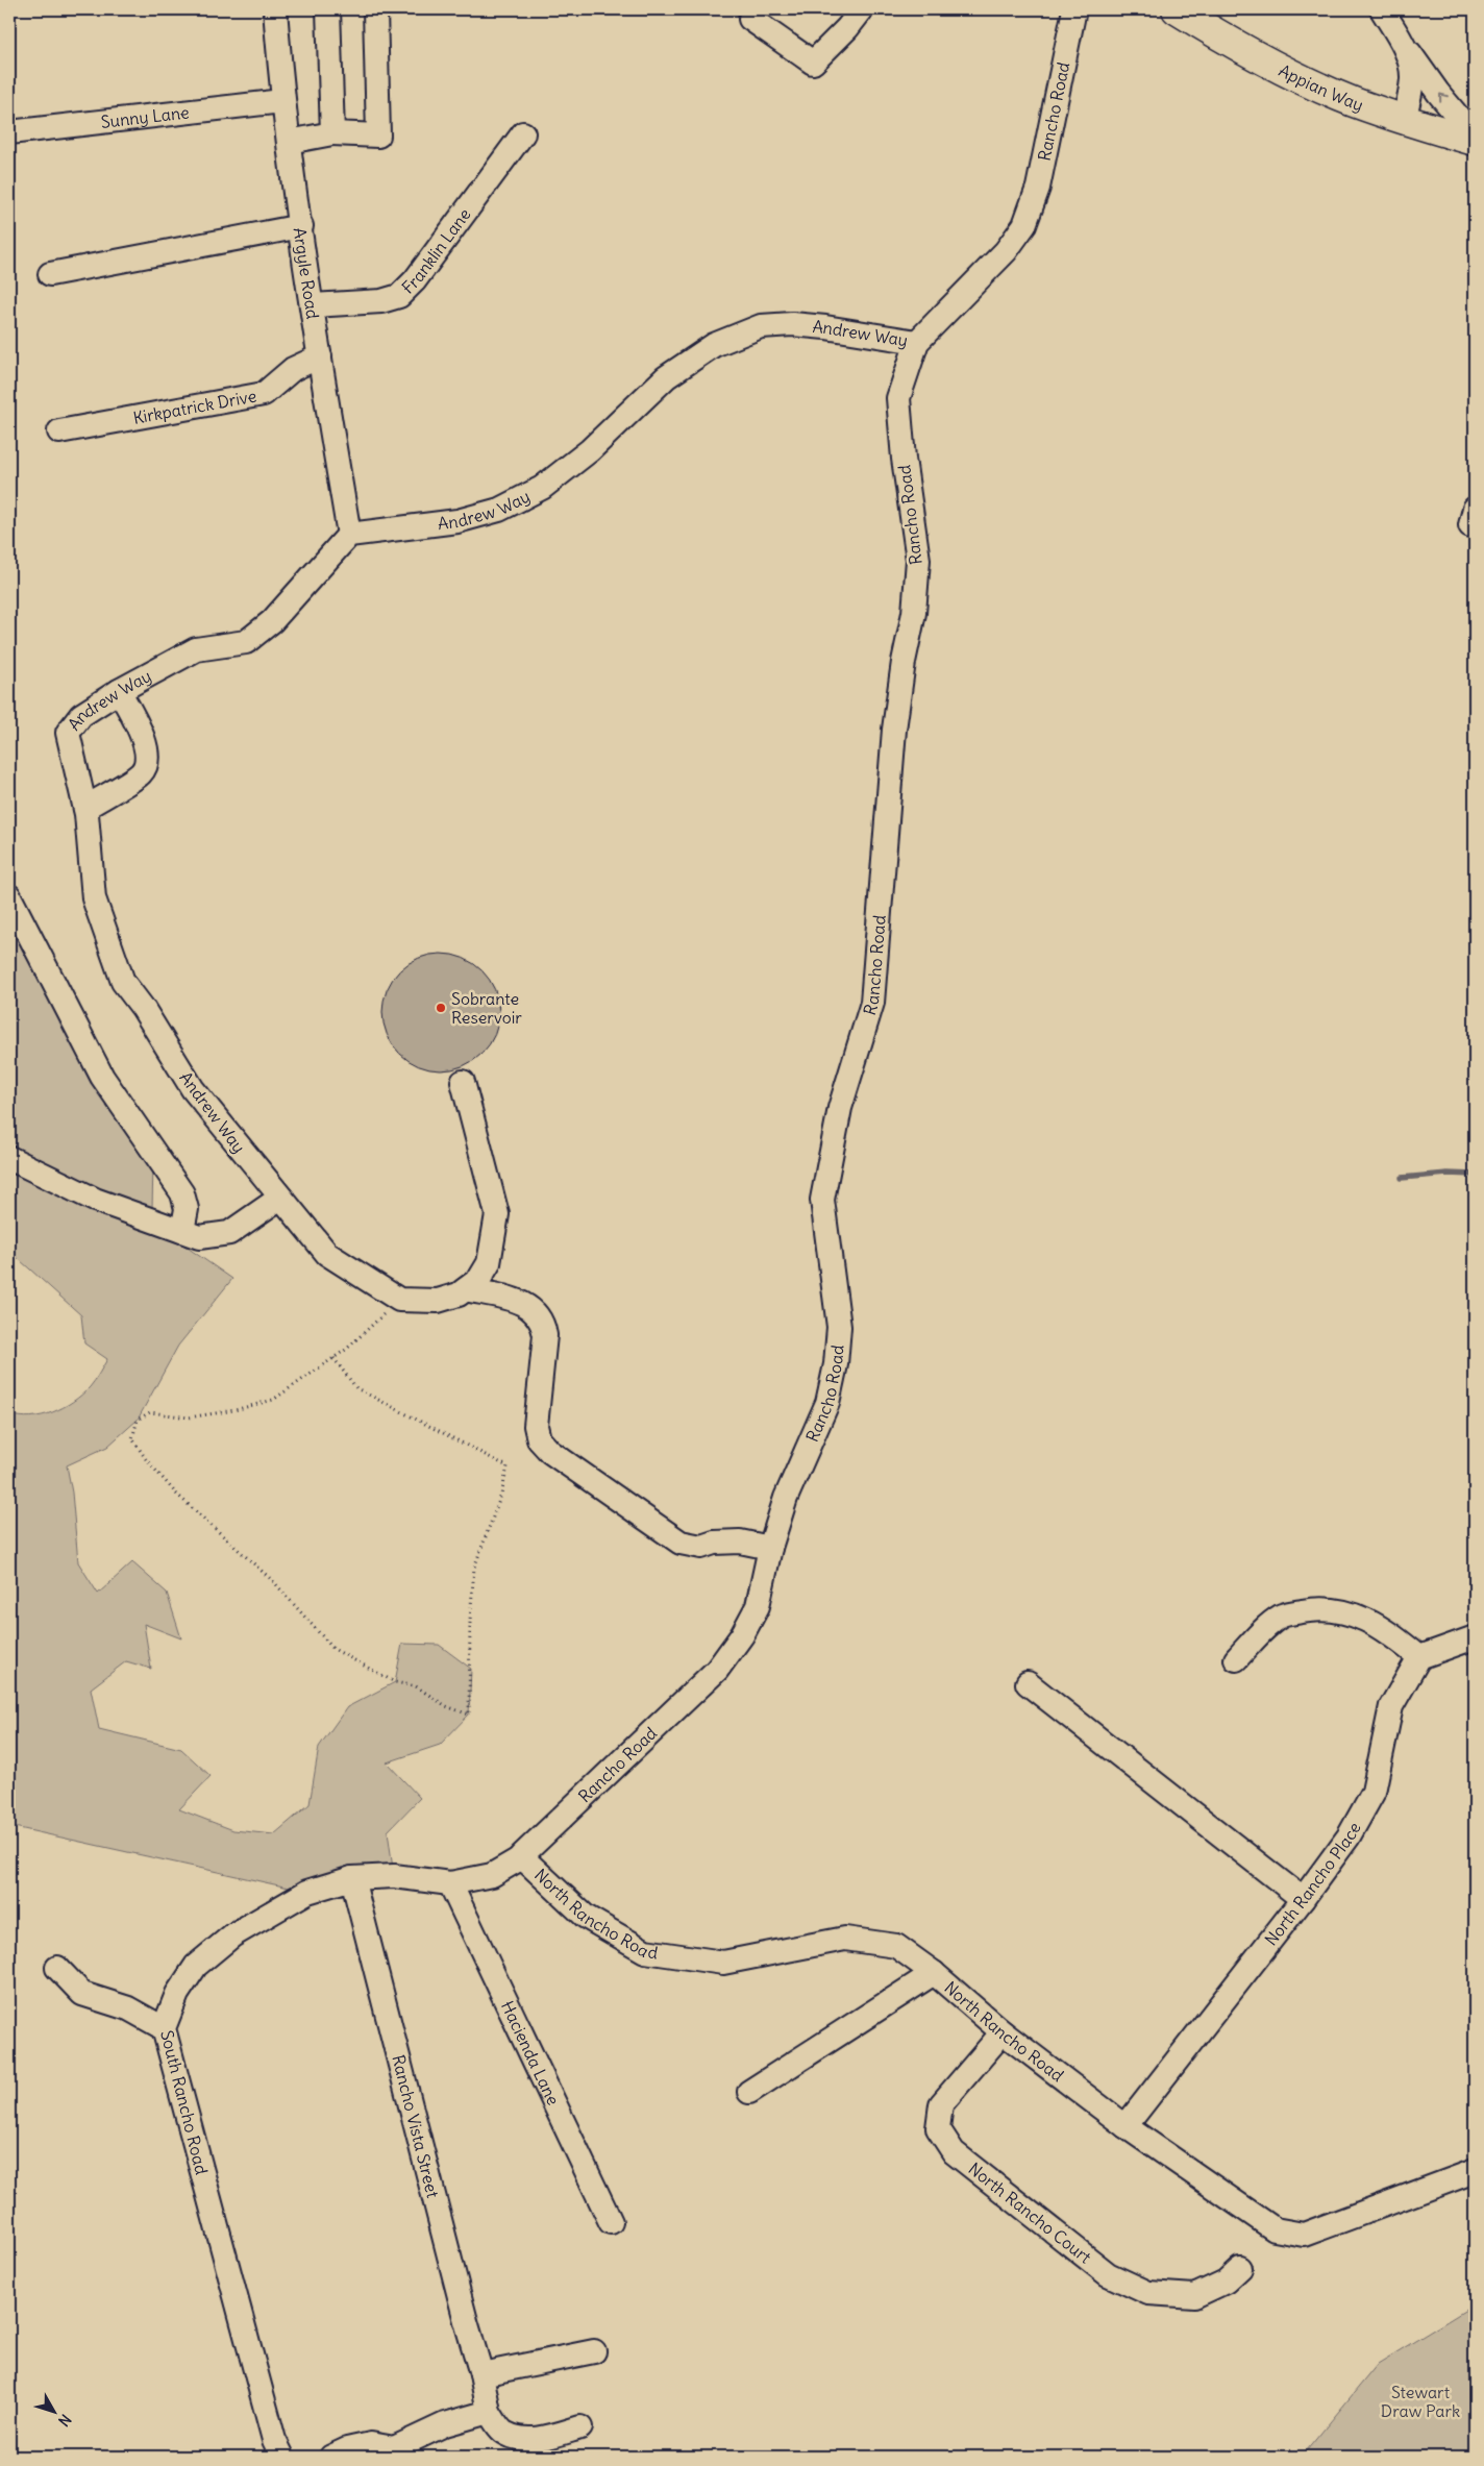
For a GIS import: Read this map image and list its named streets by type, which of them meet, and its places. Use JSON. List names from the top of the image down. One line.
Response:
{"streets":{"main road":["Appian Way"],"street":["Rancho Road","Sunny Lane","Franklin Lane","Argyle Road","Andrew Way","Kirkpatrick Drive","North Rancho Place","North Rancho Road","Hacienda Lane","South Rancho Road","Rancho Vista Street","North Rancho Court"]},"crossings":[["Rancho Road","Andrew Way"],["Rancho Road","North Rancho Road"],["Rancho Road","South Rancho Road"],["Sunny Lane","Argyle Road"],["Franklin Lane","Argyle Road"],["Argyle Road","Andrew Way"],["Argyle Road","Kirkpatrick Drive"],["North Rancho Place","North Rancho Road"],["North Rancho Road","South Rancho Road"],["North Rancho Road","North Rancho Court"],["Hacienda Lane","South Rancho Road"],["South Rancho Road","Rancho Vista Street"]],"parks":["Stewart Draw Park"],"places":["Sobrante Reservoir"],"north":"bottom right"}
